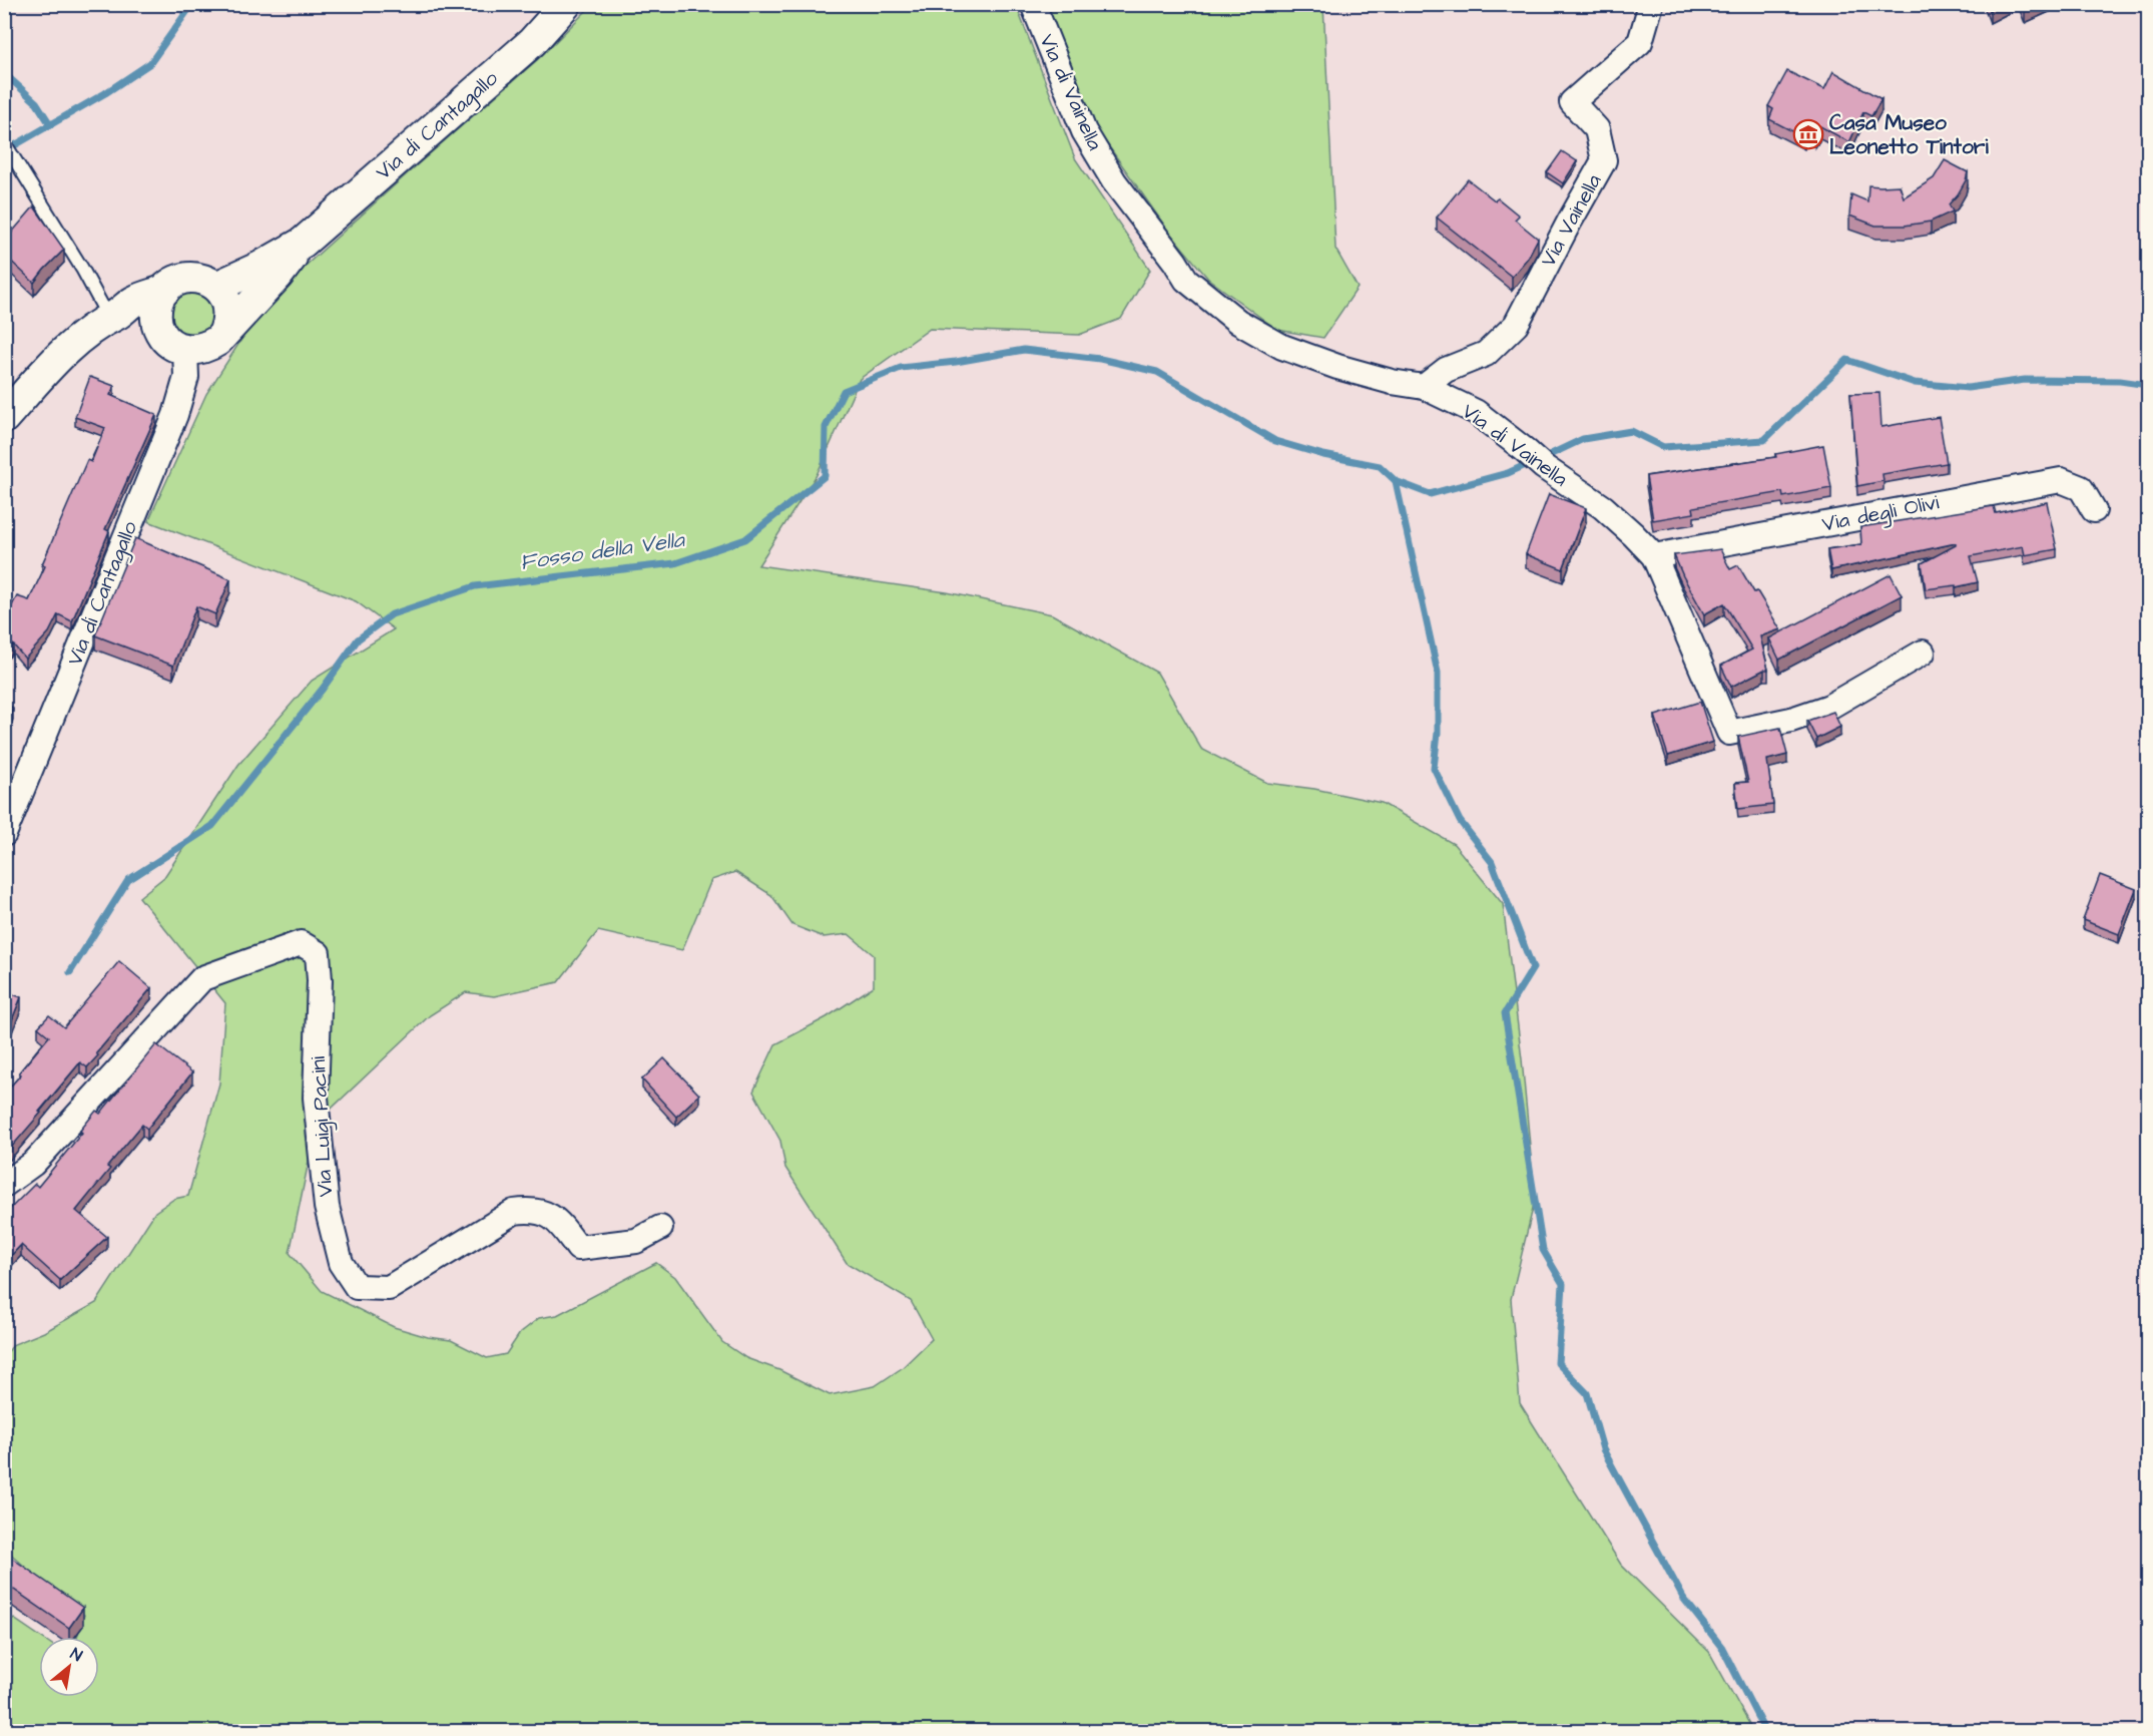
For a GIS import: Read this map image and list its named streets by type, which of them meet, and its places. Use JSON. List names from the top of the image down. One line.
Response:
{"streets":{"street":["Via di Vainella","Via di Cantagallo","Via Vainella","Via degli Olivi","Via Luigi Pacini"]},"crossings":[["Via di Vainella","Via Vainella"],["Via di Vainella","Via degli Olivi"]],"water":["Fosso della Vella"],"places":{"museum":["Casa Museo Leonetto Tintori"]},"north":"top right"}
